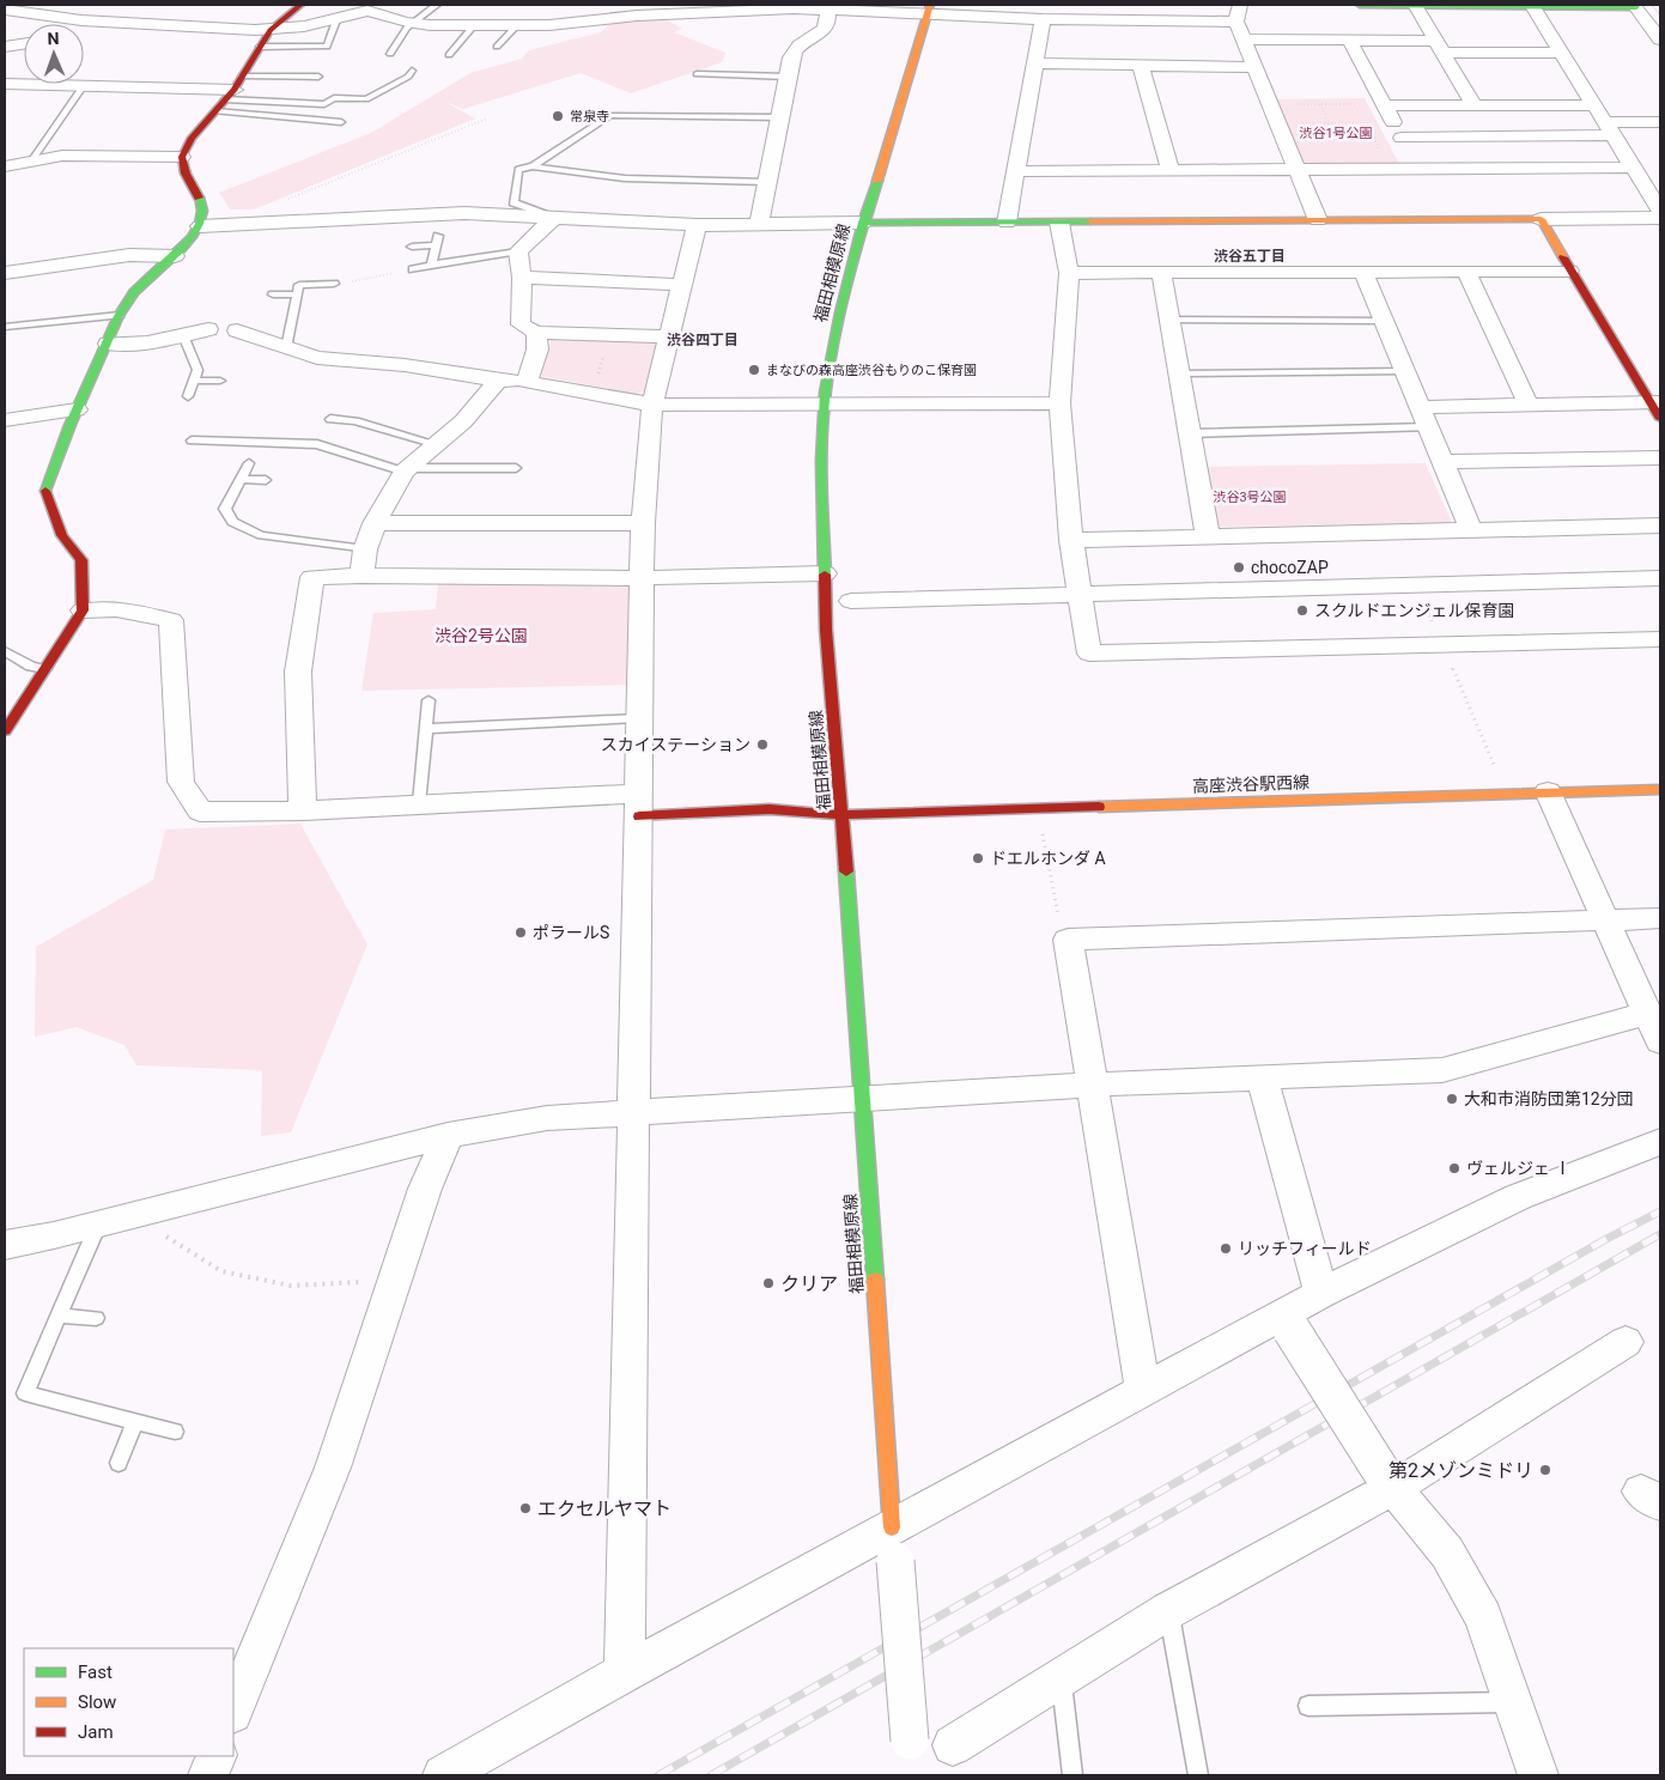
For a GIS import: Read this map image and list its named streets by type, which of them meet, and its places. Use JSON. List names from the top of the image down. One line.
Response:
{"streets":{"street":["福田相模原線","高座渋谷駅西線"]},"crossings":[["福田相模原線","高座渋谷駅西線"]],"districts":["渋谷五丁目","渋谷四丁目"],"parks":["渋谷1号公園","渋谷3号公園","渋谷2号公園"],"places":["常泉寺","まなびの森高座渋谷もりのこ保育園","chocoZAP","スクルドエンジェル保育園","スカイステーション","ドエルホンダ A","ポラールS","大和市消防団第12分団","ヴェルジェ Ⅰ","リッチフィールド","クリア","第2メゾンミドリ","エクセルヤマト"],"legend":["Fast","Slow","Jam"],"north":"top"}
